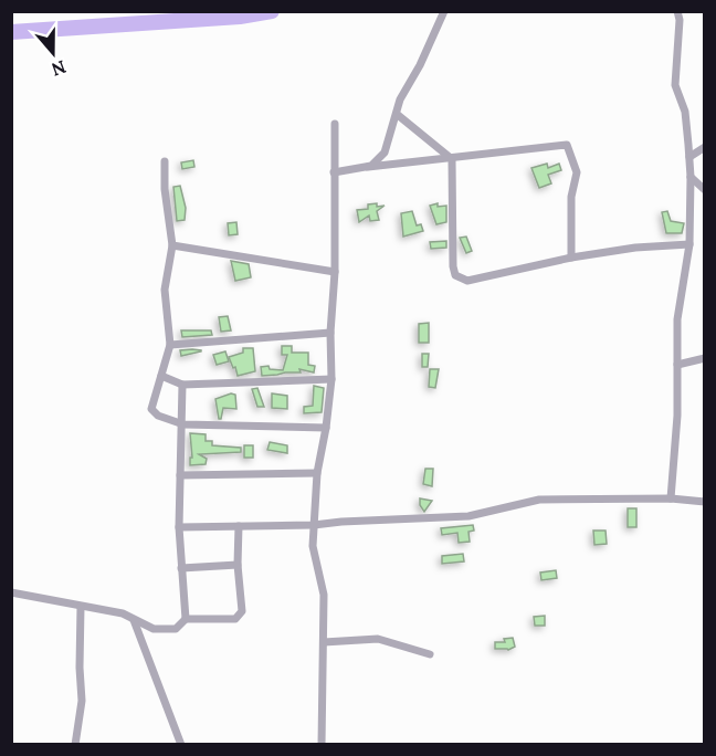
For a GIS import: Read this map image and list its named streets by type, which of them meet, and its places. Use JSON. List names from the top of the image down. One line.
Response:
{"north":"bottom"}
